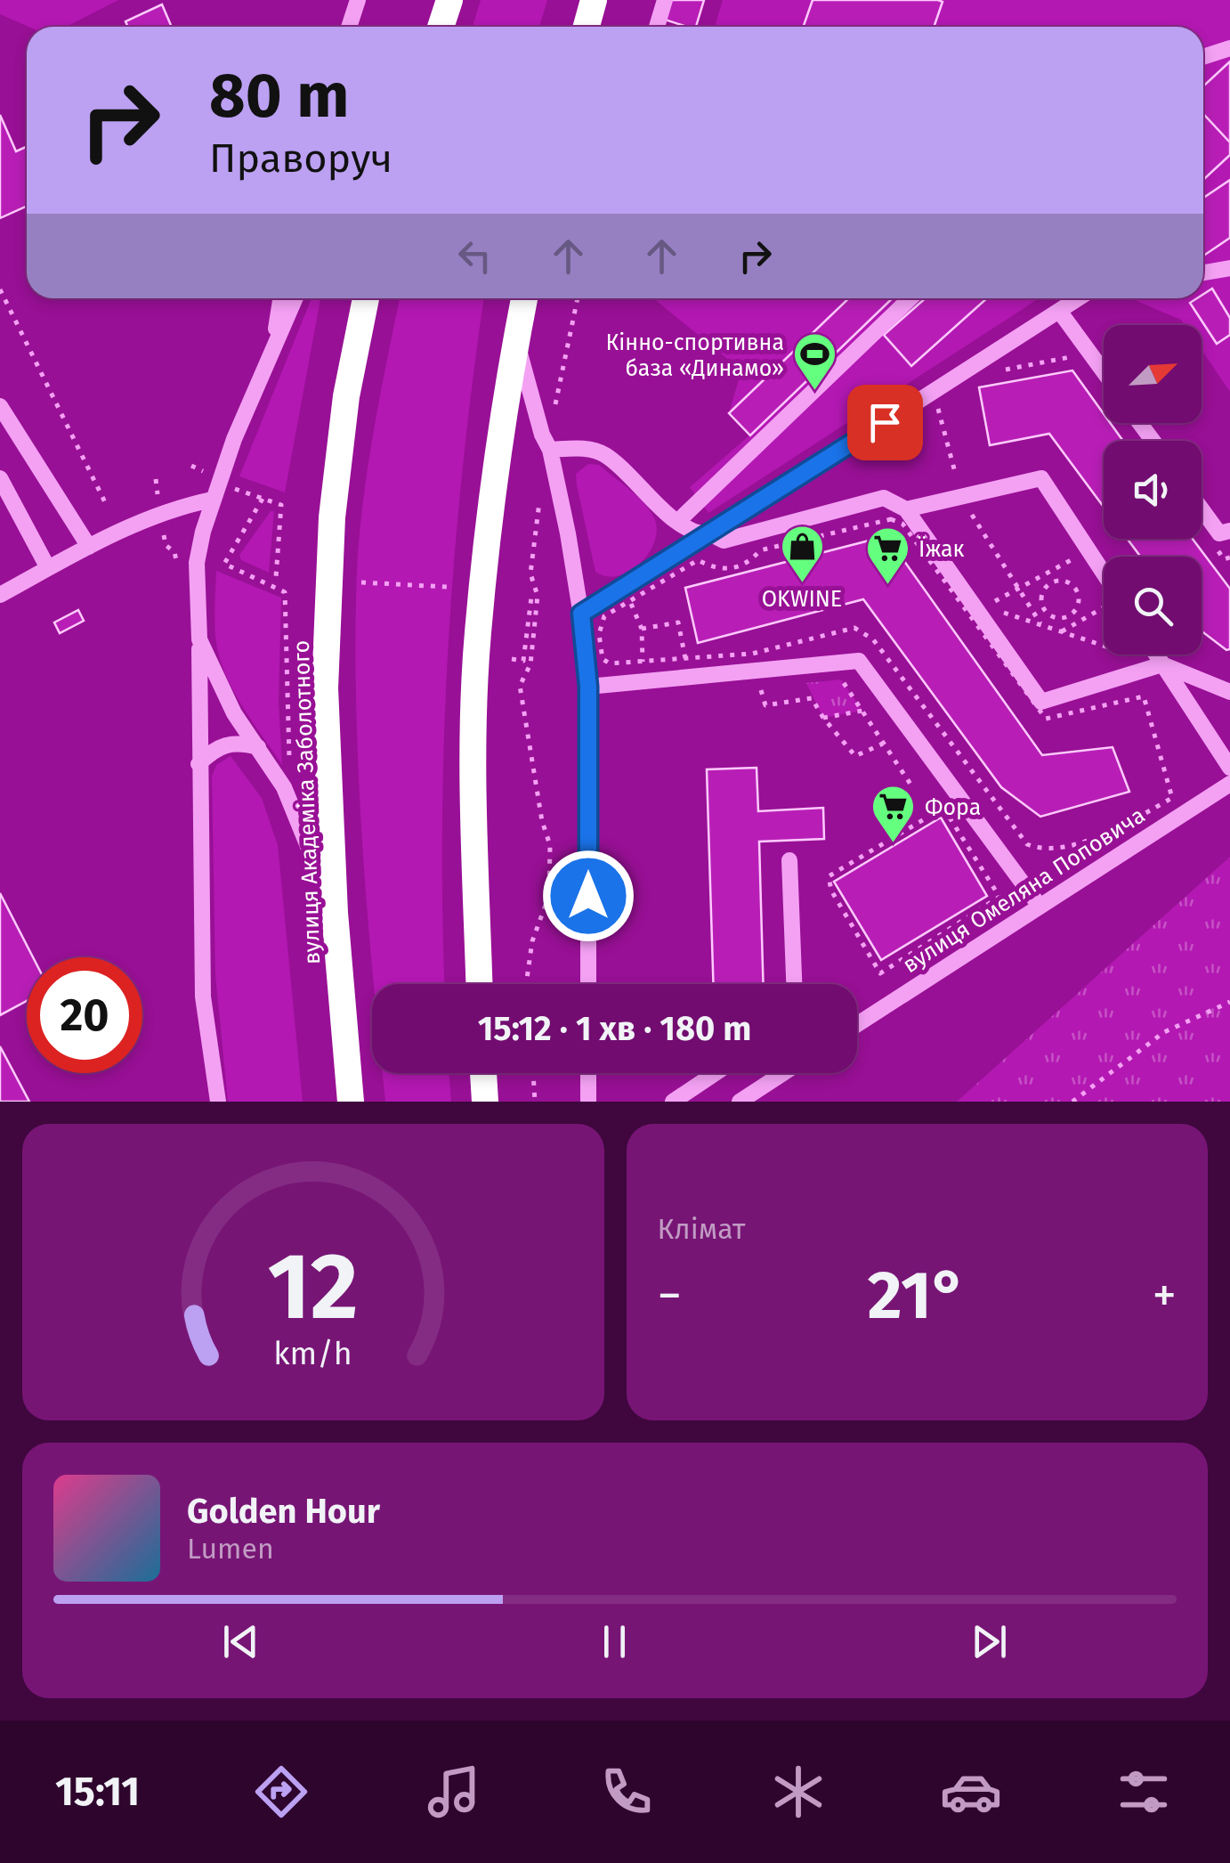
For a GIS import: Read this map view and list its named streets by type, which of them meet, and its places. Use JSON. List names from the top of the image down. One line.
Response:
{"streets":{"highway":["вулиця Академіка Заболотного"],"street":["вулиця Омеляна Поповича"]},"places":{"sports":["Кінно-спортивна база «Динамо»"],"shop":["OKWINE"],"supermarket":["Їжак","Фора"]},"north":"top right","page":{"turn":["80 m","Праворуч"],"limit":"20","trip":"15:12 · 1 хв · 180 m","tile":"Клімат","heat":["−","21°","+"],"song":["Golden Hour","Lumen"],"tabs":"15:11","gauge":["12","km/h"]}}
